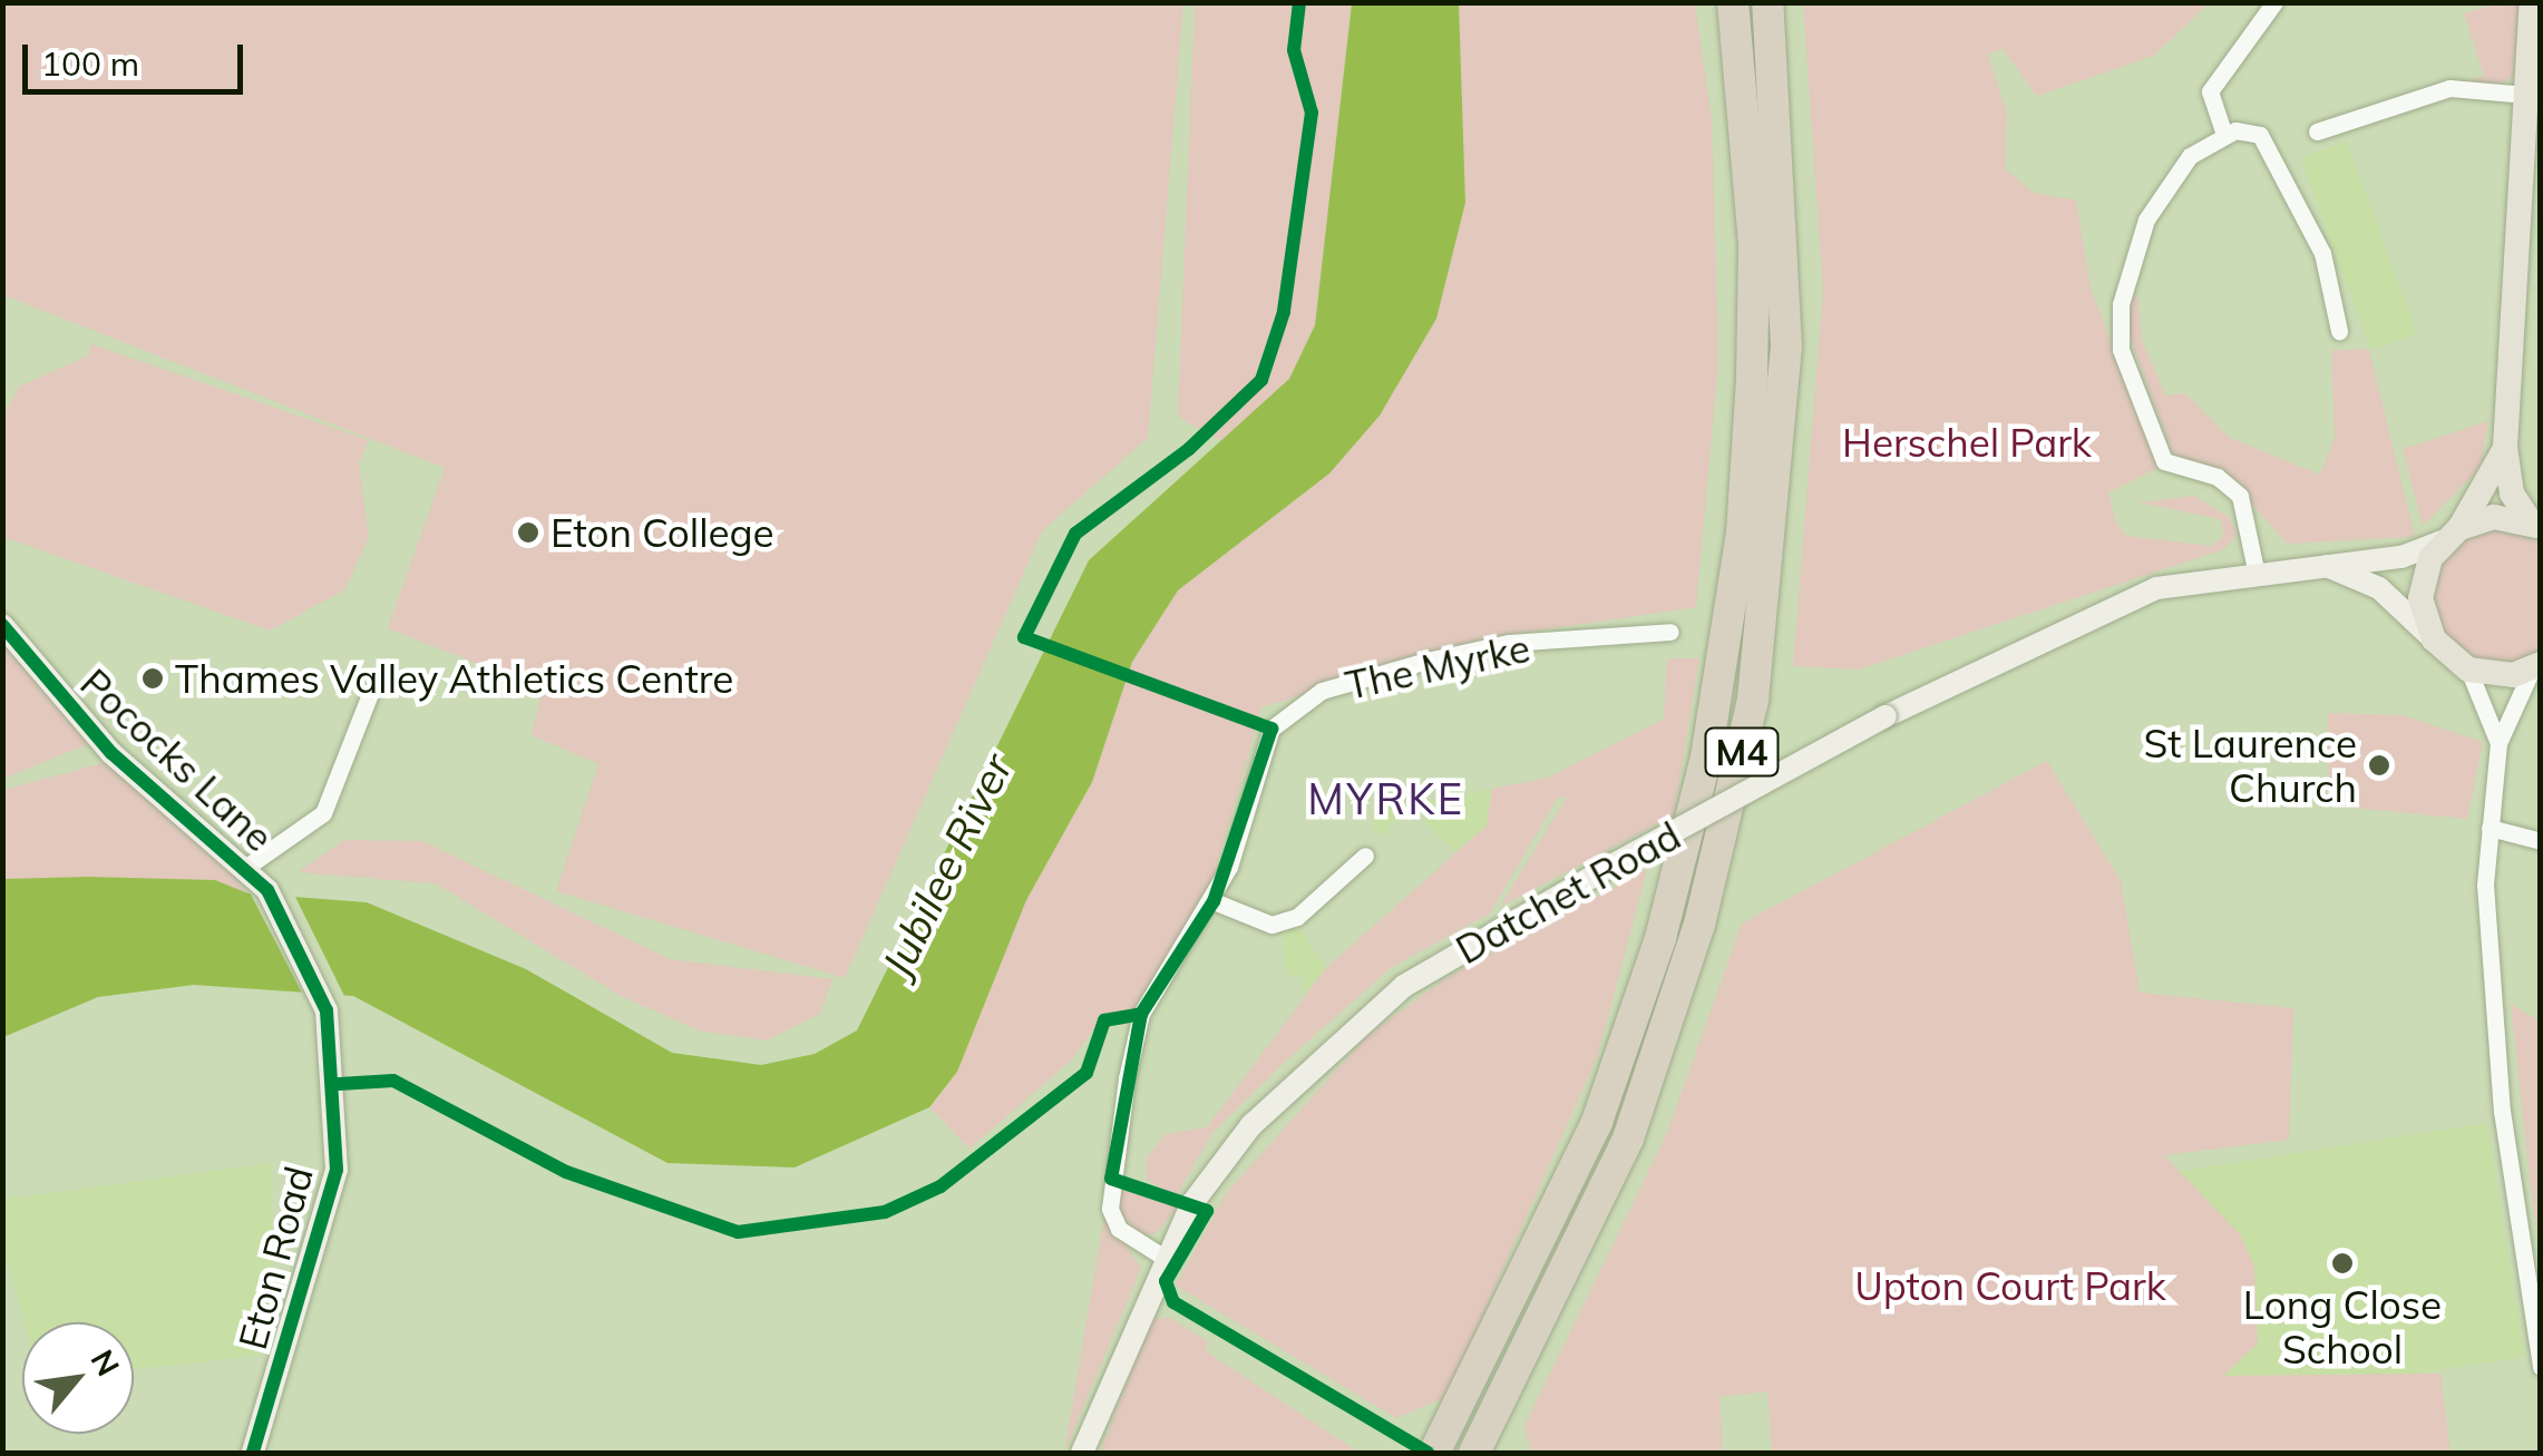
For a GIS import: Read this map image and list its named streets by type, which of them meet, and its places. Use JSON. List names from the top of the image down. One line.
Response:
{"streets":{"highway":["M4"],"main road":["Pococks Lane","Datchet Road","Eton Road"],"street":["The Myrke"]},"crossings":[["The Myrke","Datchet Road"],["Pococks Lane","Eton Road"]],"districts":["MYRKE"],"water":["Jubilee River"],"parks":["Herschel Park","Upton Court Park"],"places":["Eton College","Thames Valley Athletics Centre","St Laurence Church","Long Close School"],"scale_bar":"100 m","north":"top right"}
